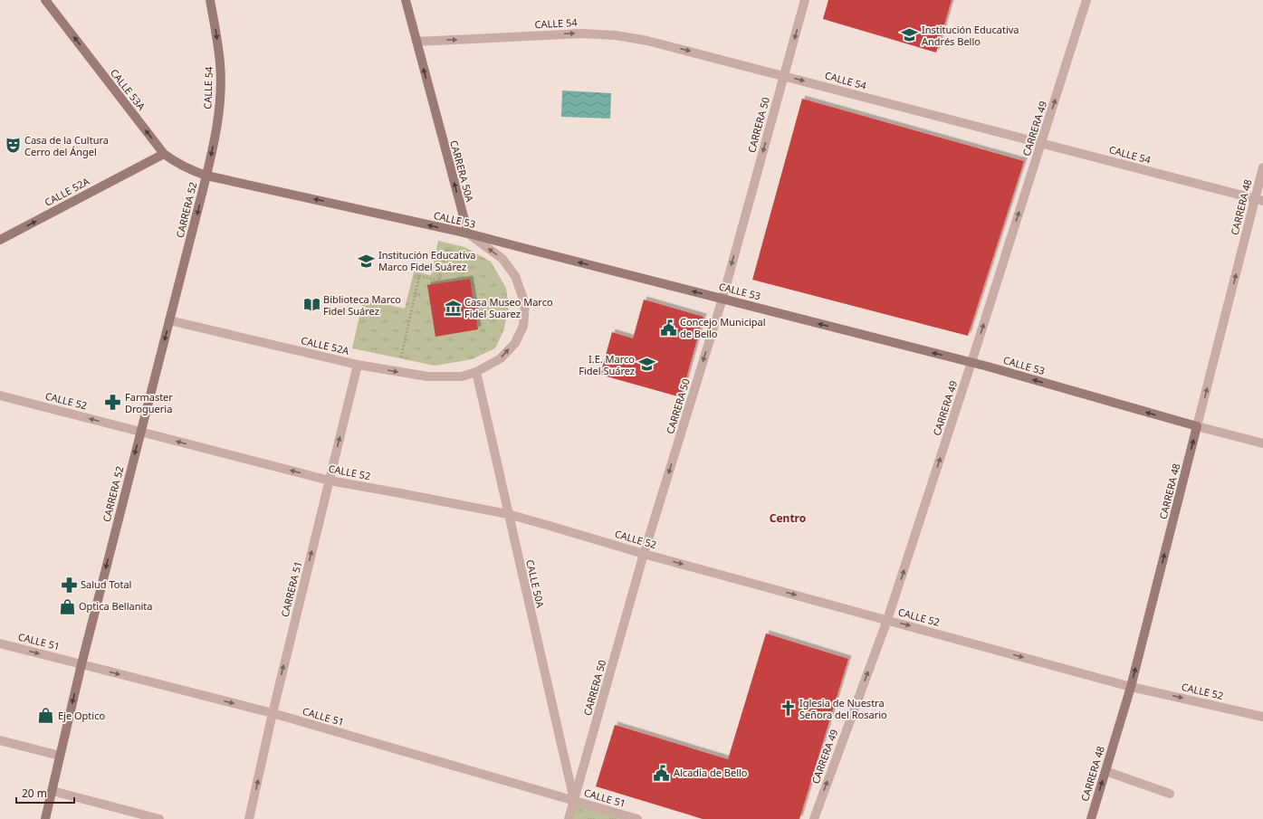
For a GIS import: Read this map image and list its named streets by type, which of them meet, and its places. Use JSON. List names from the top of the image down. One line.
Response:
{"streets":{"main road":["CALLE 54","CALLE 53A","CARRERA 50A","CALLE 52A","CARRERA 48","CARRERA 52","CALLE 53"],"street":["CARRERA 50","CARRERA 49","CALLE 52","CALLE 50A","CARRERA 51","CALLE 51"]},"crossings":[["CALLE 54","CALLE 53A"],["CALLE 54","CARRERA 50"],["CALLE 54","CARRERA 49"],["CALLE 54","CARRERA 50A"],["CALLE 54","CARRERA 48"],["CALLE 54","CARRERA 52"],["CALLE 54","CALLE 53"],["CALLE 53A","CALLE 52A"],["CALLE 53A","CARRERA 52"],["CALLE 53A","CALLE 53"],["CARRERA 50","CALLE 53"],["CARRERA 50","CALLE 52"],["CARRERA 50","CALLE 50A"],["CARRERA 50","CALLE 51"],["CARRERA 49","CALLE 53"],["CARRERA 49","CALLE 52"],["CARRERA 50A","CALLE 53"],["CALLE 52A","CARRERA 52"],["CALLE 52A","CALLE 50A"],["CALLE 52A","CARRERA 51"],["CARRERA 48","CALLE 53"],["CARRERA 48","CALLE 52"],["CARRERA 52","CALLE 53"],["CARRERA 52","CALLE 52"],["CARRERA 52","CALLE 51"],["CALLE 52","CALLE 50A"],["CALLE 52","CARRERA 51"],["CALLE 50A","CALLE 51"],["CARRERA 51","CALLE 51"]],"one_way":["CALLE 54","CALLE 53A","CARRERA 50","CARRERA 49","CARRERA 50A","CALLE 52A","CARRERA 48","CARRERA 52","CALLE 53","CARRERA 51","CALLE 51"],"districts":["Centro"],"places":{"school or university":["Institución Educativa Andrés Bello","Institución Educativa Marco Fidel Suárez","I.E. Marco Fidel Suárez"],"theatre":["Casa de la Cultura Cerro del Ángel"],"library":["Biblioteca Marco Fidel Suárez"],"museum":["Casa Museo Marco Fidel Suarez"],"public building":["Concejo Municipal de Bello","Alcadia de Bello"],"pharmacy":["Farmaster Drogueria","Salud Total"],"shop":["Optica Bellanita","Eje Optico"],"church":["Iglesia de Nuestra Señora del Rosario"]},"scale_bar":"20 m"}
